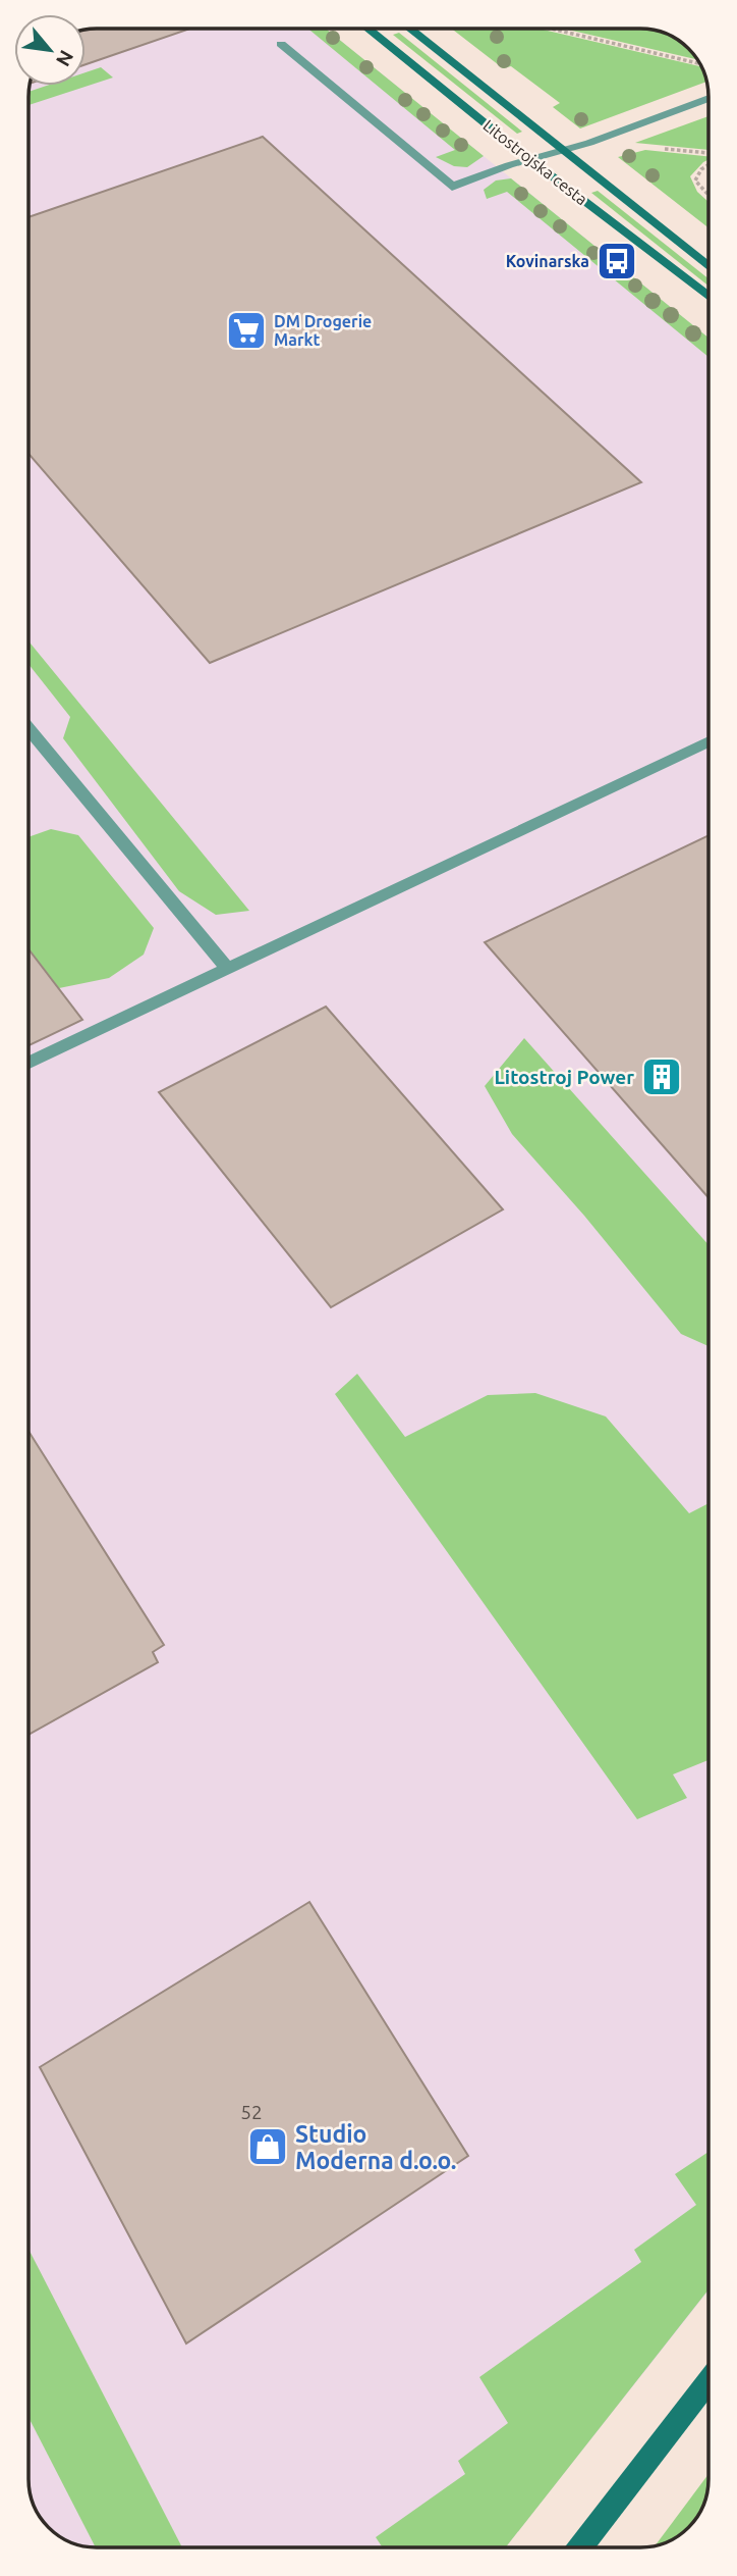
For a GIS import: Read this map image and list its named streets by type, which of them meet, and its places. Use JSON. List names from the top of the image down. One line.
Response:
{"streets":{"main road":["Litostrojska cesta"]},"places":{"bus stop":["Kovinarska"],"supermarket":["DM Drogerie Markt"],"building":["Litostroj Power"],"shop":["Studio Moderna d.o.o."]},"house_numbers":["52"],"north":"bottom right"}
